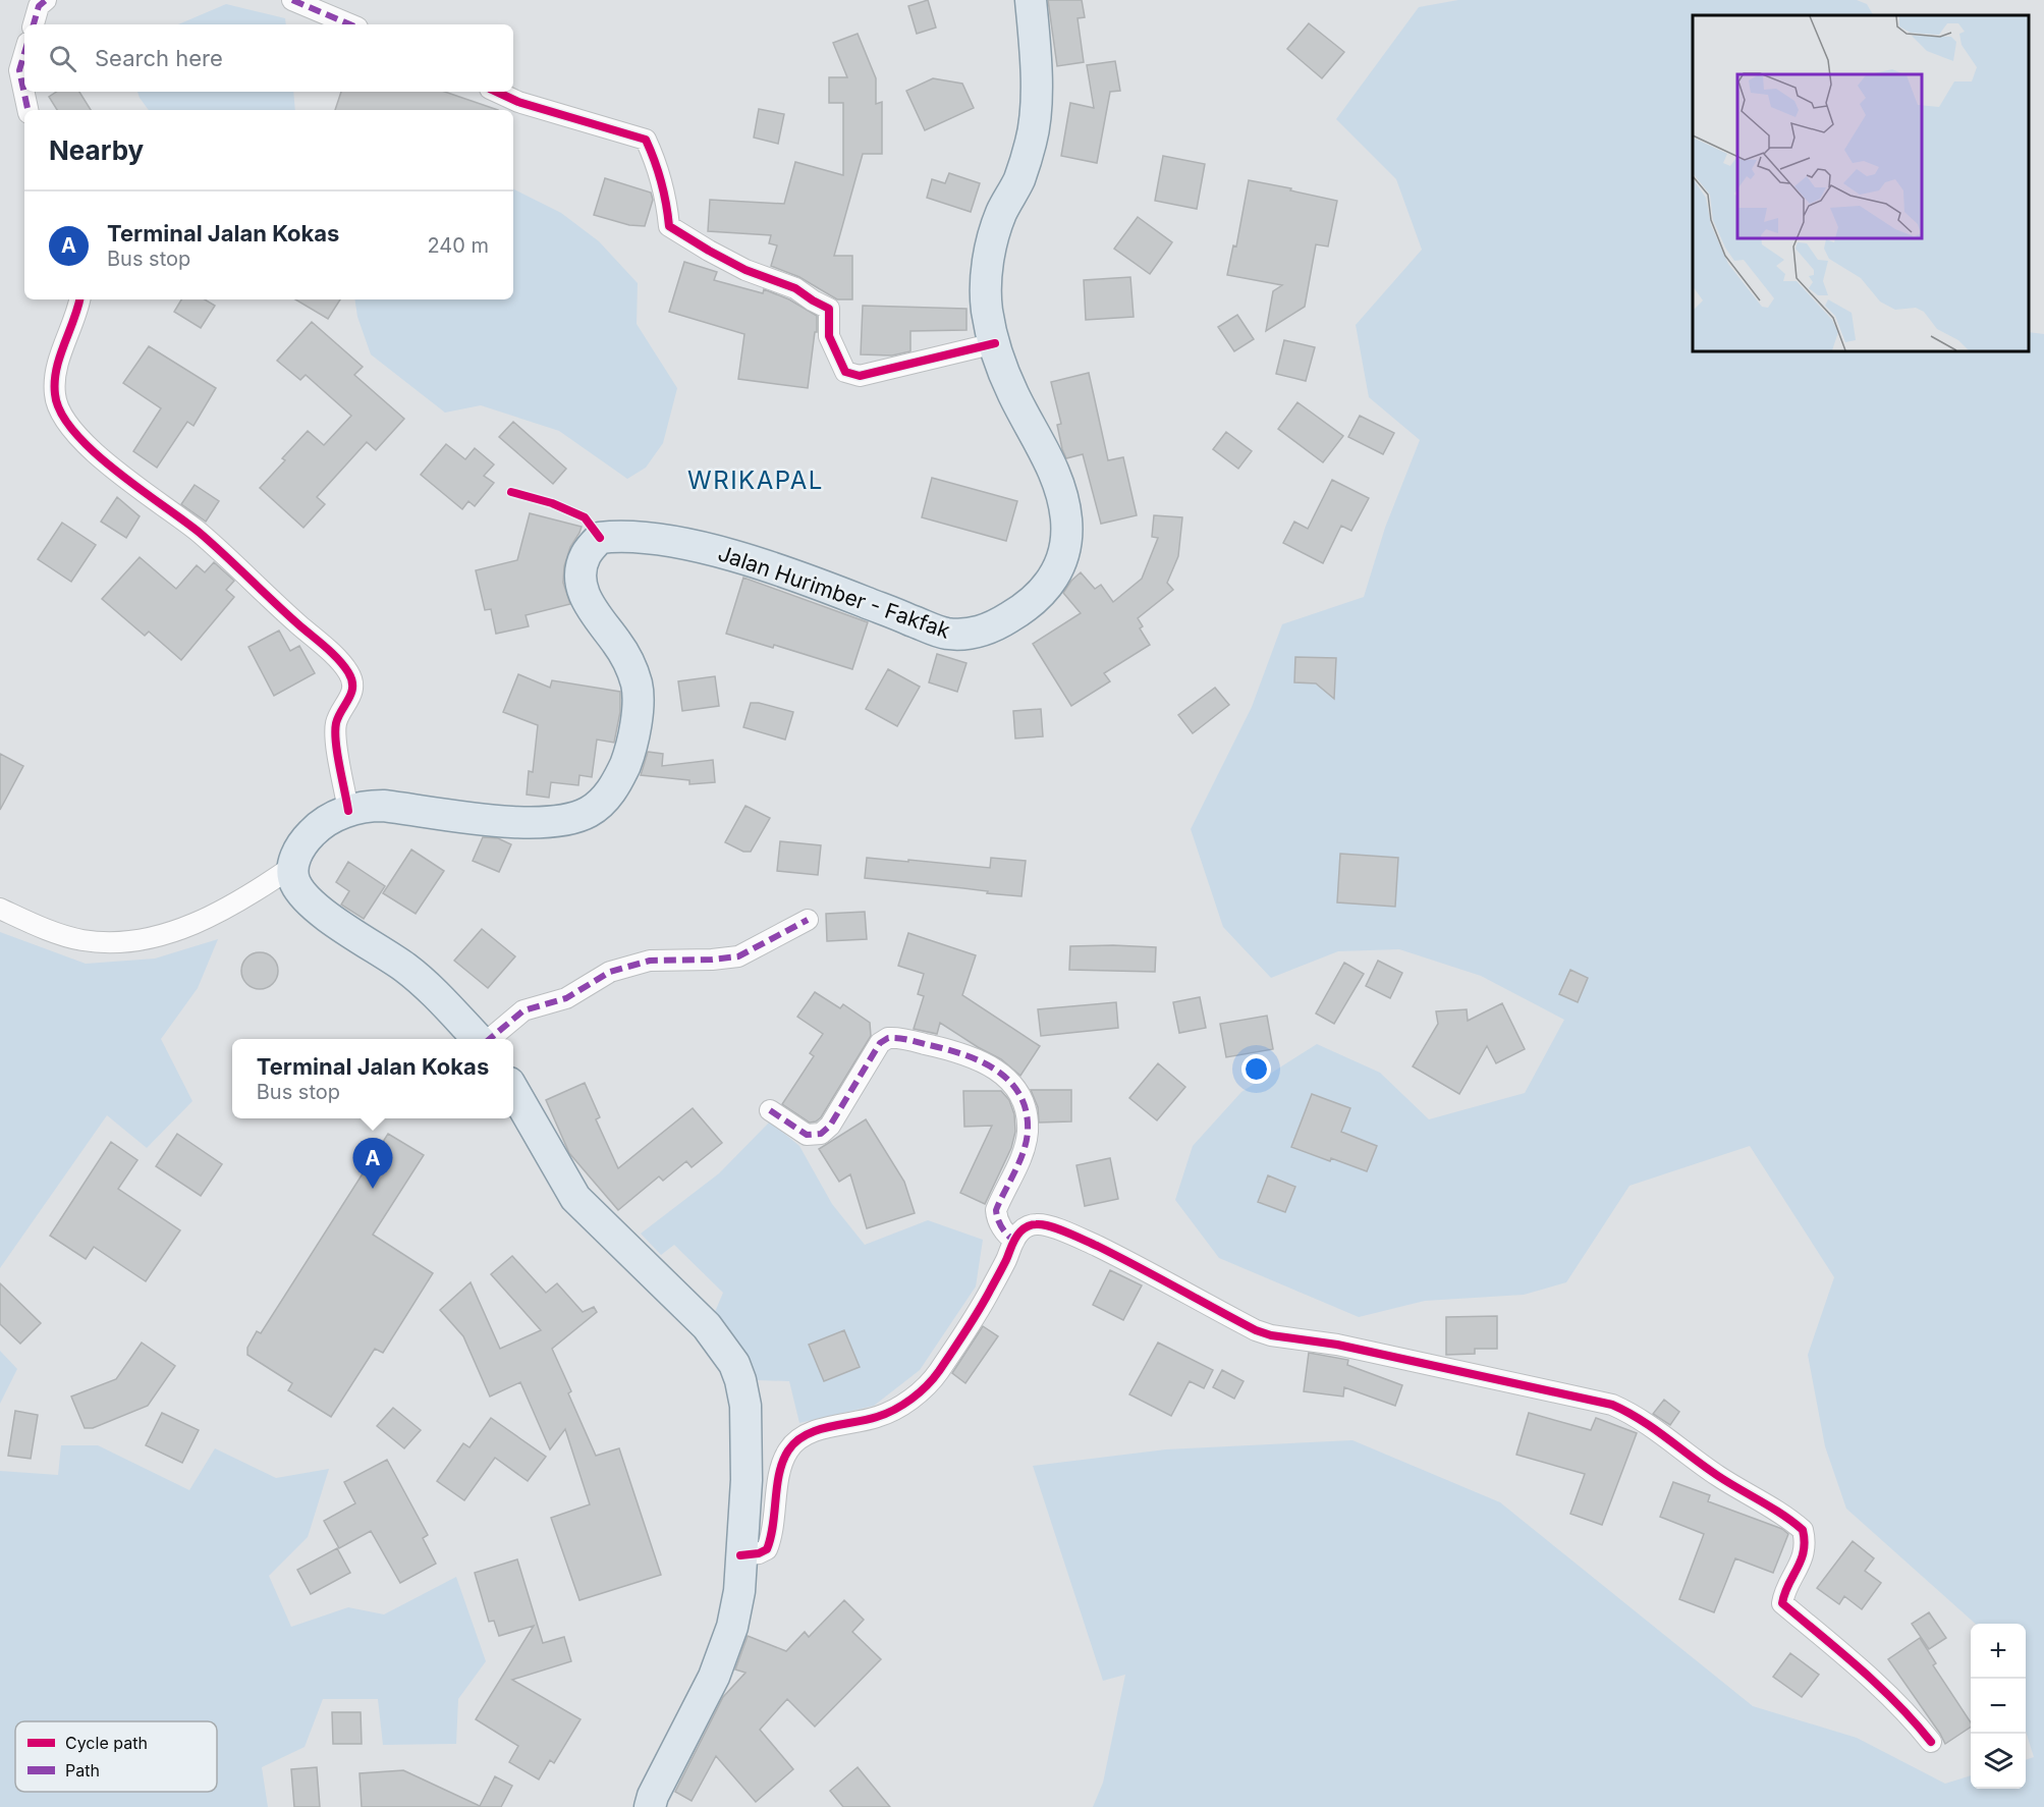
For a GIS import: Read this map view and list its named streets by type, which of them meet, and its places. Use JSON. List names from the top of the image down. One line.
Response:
{"streets":{"main road":["Jalan Hurimber - Fakfak"]},"districts":["WRIKAPAL"],"legend":["Cycle path","Path"],"page":{"search":"Search here","heading":"Nearby","list":[{"mark":"A","name":"Terminal Jalan Kokas","note":"Bus stop","value":"240 m"}],"popup":["Terminal Jalan Kokas","Bus stop"],"pins":"A","map_buttons":["+","−"]}}
